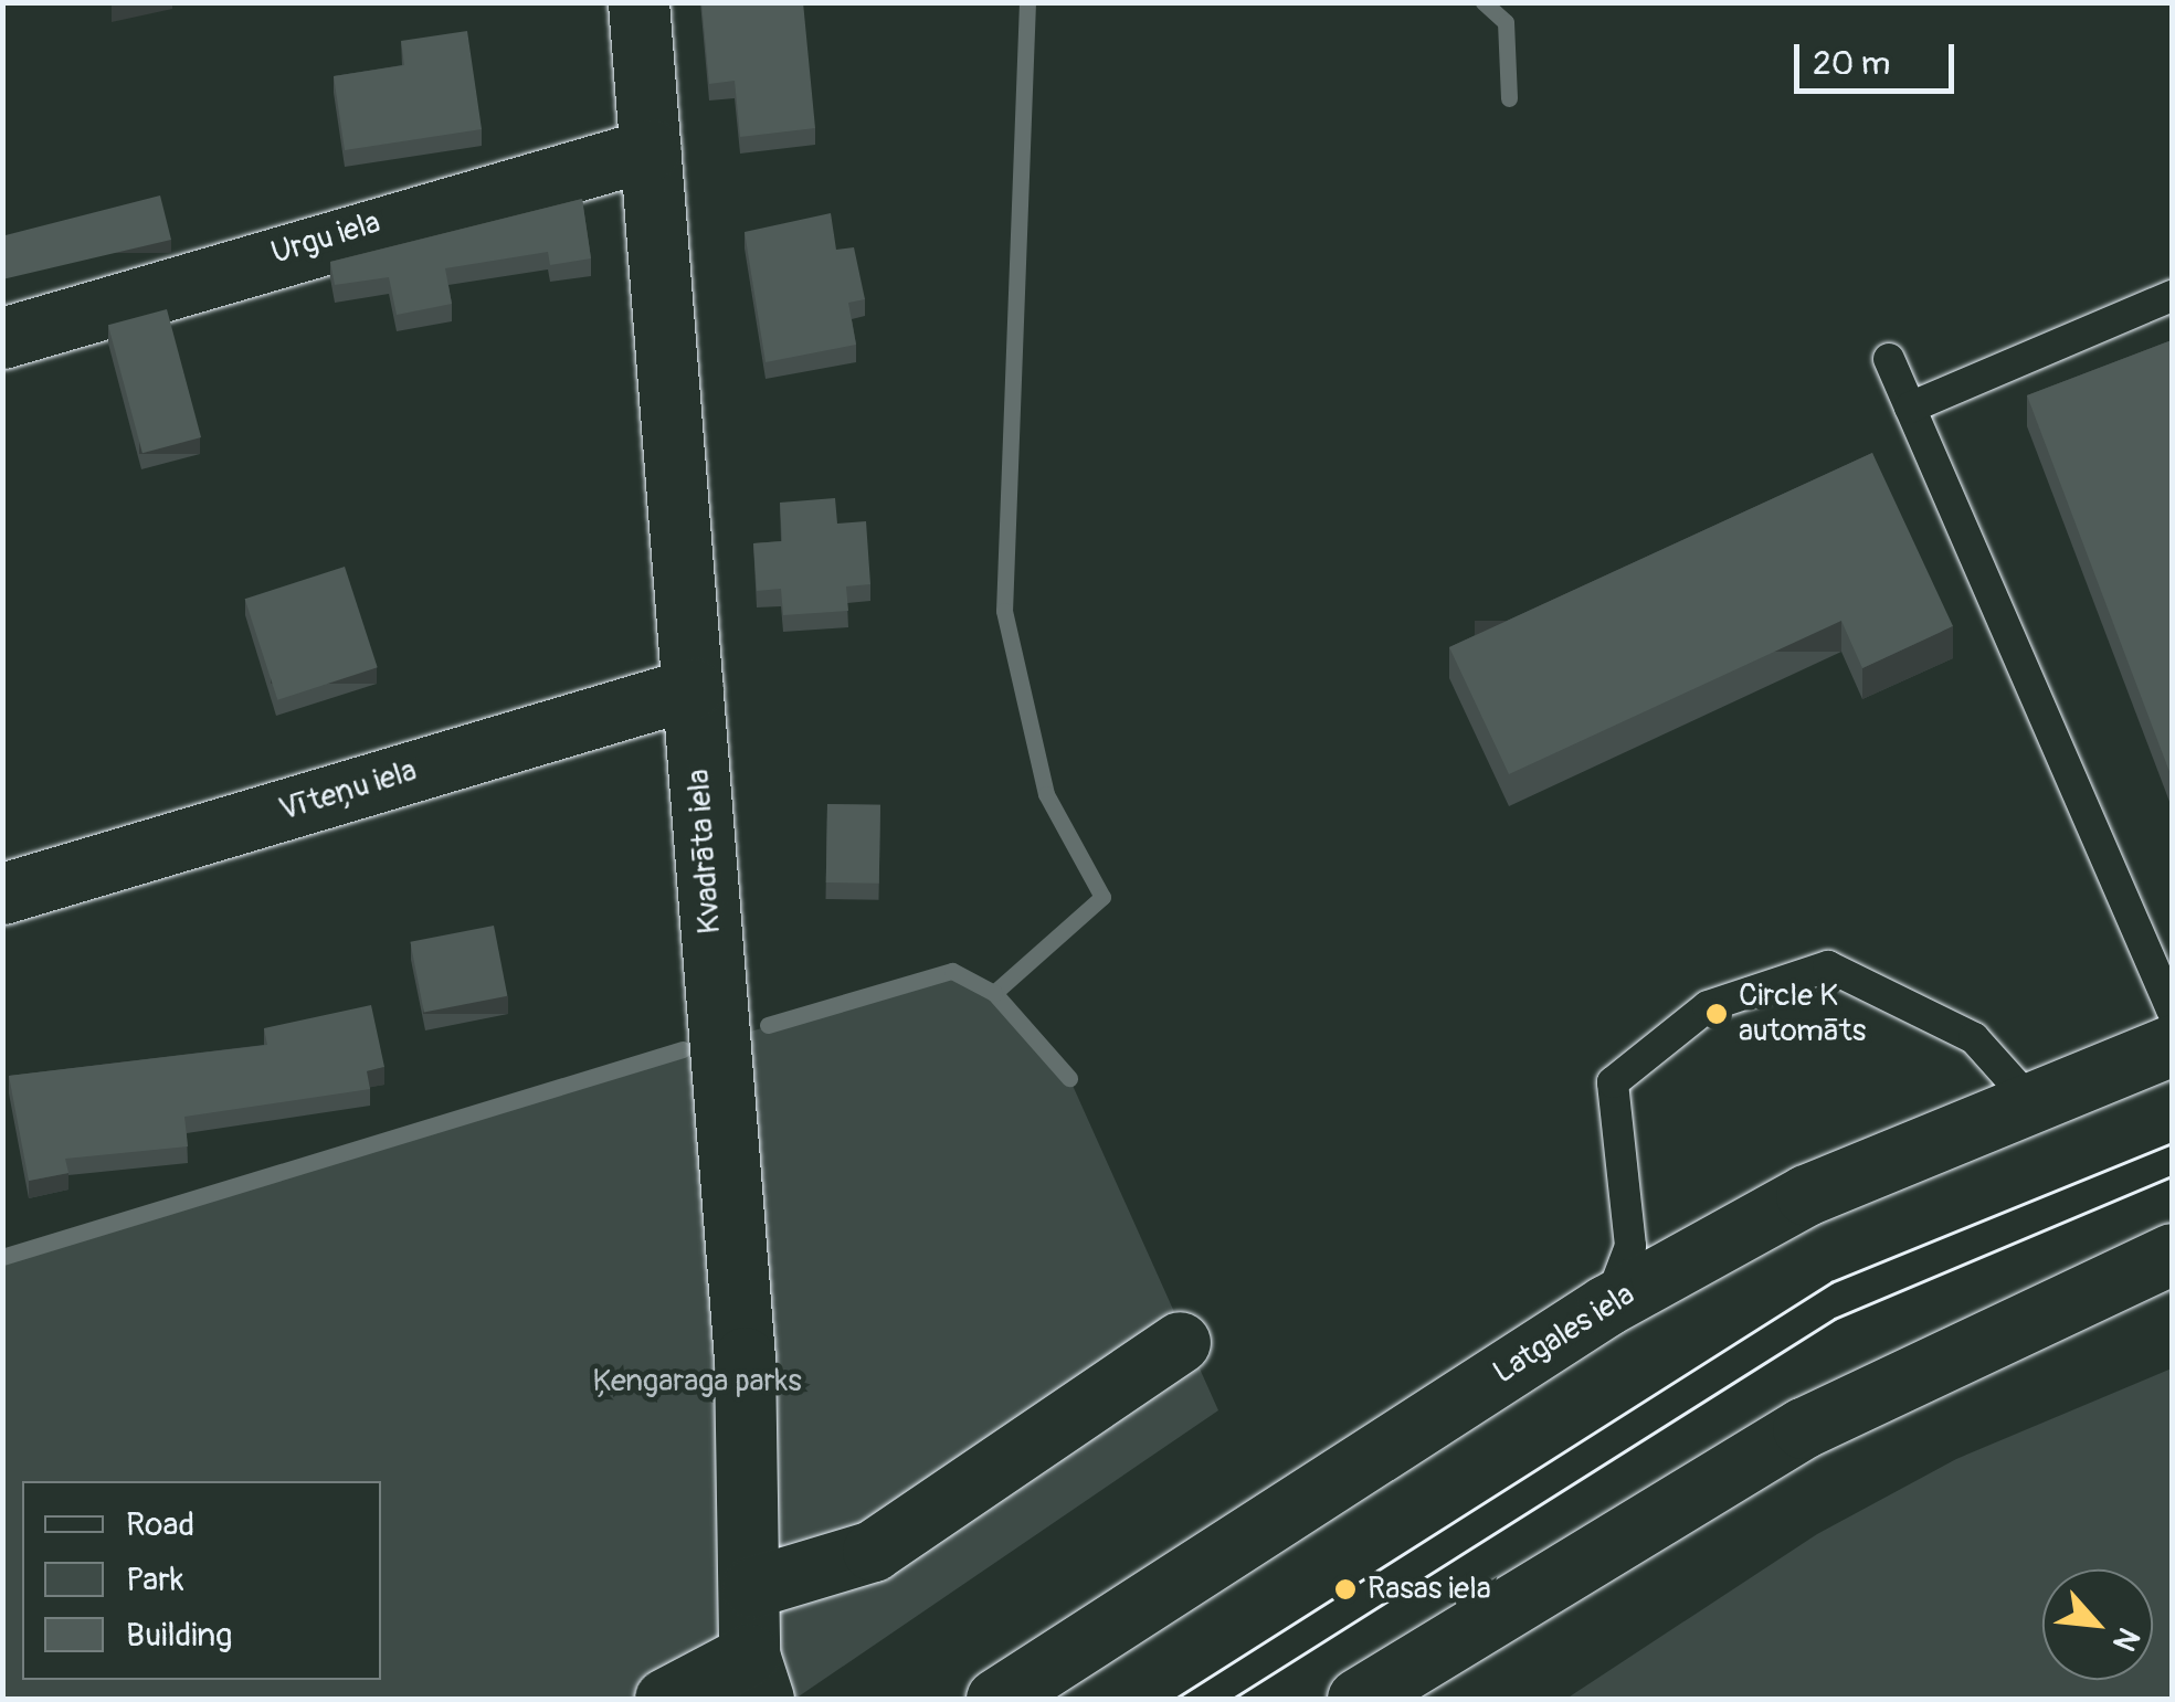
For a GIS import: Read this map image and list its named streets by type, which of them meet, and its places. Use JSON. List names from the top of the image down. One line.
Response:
{"streets":{"main road":["Urgu iela","Vīteņu iela","Kvadrāta iela","Latgales iela"]},"crossings":[["Urgu iela","Kvadrāta iela"],["Vīteņu iela","Kvadrāta iela"]],"parks":["Ķengaraga parks"],"places":["Circle K automāts","Rasas iela"],"legend":["Road","Park","Building"],"scale_bar":"20 m","north":"bottom right"}
